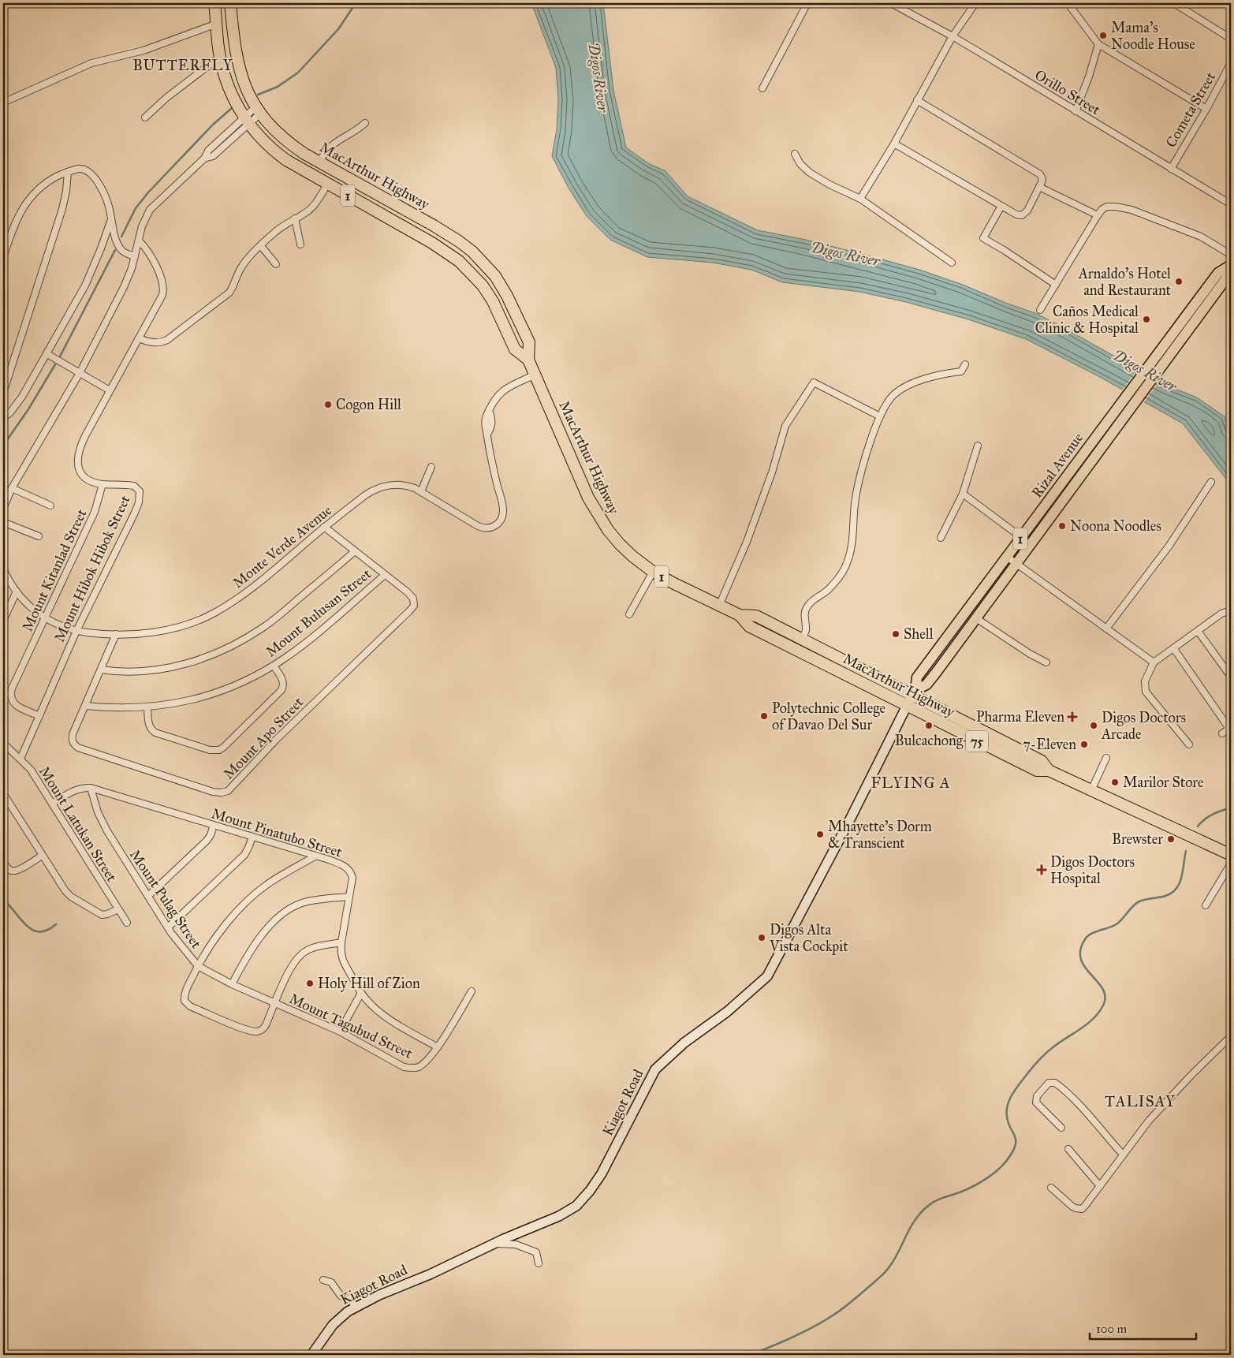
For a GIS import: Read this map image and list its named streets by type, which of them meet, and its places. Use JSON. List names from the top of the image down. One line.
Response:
{"streets":{"highway":["MacArthur Highway","1","75"],"main road":["Rizal Avenue"],"street":["Orillo Street","Cometa Street","Monte Verde Avenue","Mount Hibok Hibok Street","Mount Kitanlad Street","Mount Bulusan Street","Mount Apo Street","Mount Latukan Street","Mount Pinatubo Street","Mount Pulag Street","Mount Tagubud Street","Kiagot Road"]},"crossings":[["Orillo Street","Cometa Street"],["MacArthur Highway","Rizal Avenue"],["MacArthur Highway","Monte Verde Avenue"],["MacArthur Highway","Kiagot Road"],["Rizal Avenue","Kiagot Road"],["Monte Verde Avenue","Mount Hibok Hibok Street"],["Monte Verde Avenue","Mount Kitanlad Street"],["Monte Verde Avenue","Mount Apo Street"],["Mount Hibok Hibok Street","Mount Kitanlad Street"],["Mount Hibok Hibok Street","Mount Latukan Street"],["Mount Bulusan Street","Mount Apo Street"],["Mount Pinatubo Street","Mount Pulag Street"],["Mount Pinatubo Street","Mount Tagubud Street"],["Mount Pulag Street","Mount Tagubud Street"]],"districts":["BUTTERFLY","FLYING A","TALISAY"],"water":["Digos River"],"places":{"other":["Mama's Noodle House","Arnaldo's Hotel and Restaurant","Caños Medical Clinic & Hospital","Cogon Hill","Noona Noodles","Shell","Polytechnic College of Davao Del Sur","Bulcachong","Digos Doctors Arcade","7-Eleven","Marilor Store","Mhayette's Dorm & Transcient","Brewster","Digos Alta Vista Cockpit","Holy Hill of Zion"],"health":["Pharma Eleven","Digos Doctors Hospital"]},"scale_bar":"100 m"}
